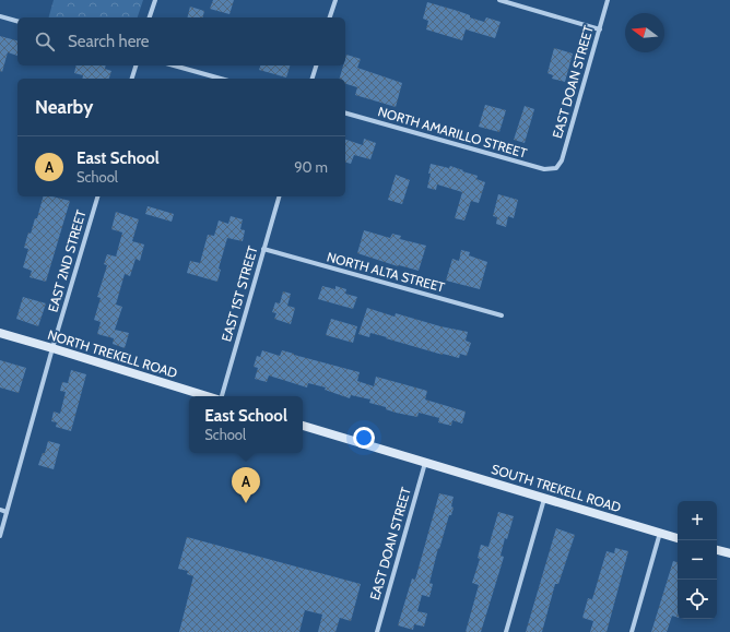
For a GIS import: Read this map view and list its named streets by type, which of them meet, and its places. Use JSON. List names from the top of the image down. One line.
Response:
{"streets":{"main road":["NORTH TREKELL ROAD","SOUTH TREKELL ROAD"],"street":["EAST DOAN STREET","NORTH AMARILLO STREET","EAST 2ND STREET","NORTH ALTA STREET","EAST 1ST STREET"]},"crossings":[["EAST DOAN STREET","NORTH AMARILLO STREET"],["EAST DOAN STREET","SOUTH TREKELL ROAD"],["EAST 2ND STREET","NORTH TREKELL ROAD"],["NORTH ALTA STREET","EAST 1ST STREET"]],"north":"left","page":{"search":"Search here","heading":"Nearby","list":[{"mark":"A","name":"East School","note":"School","value":"90 m"}],"popup":["East School","School"],"pins":"A","map_buttons":["+","−"]}}
